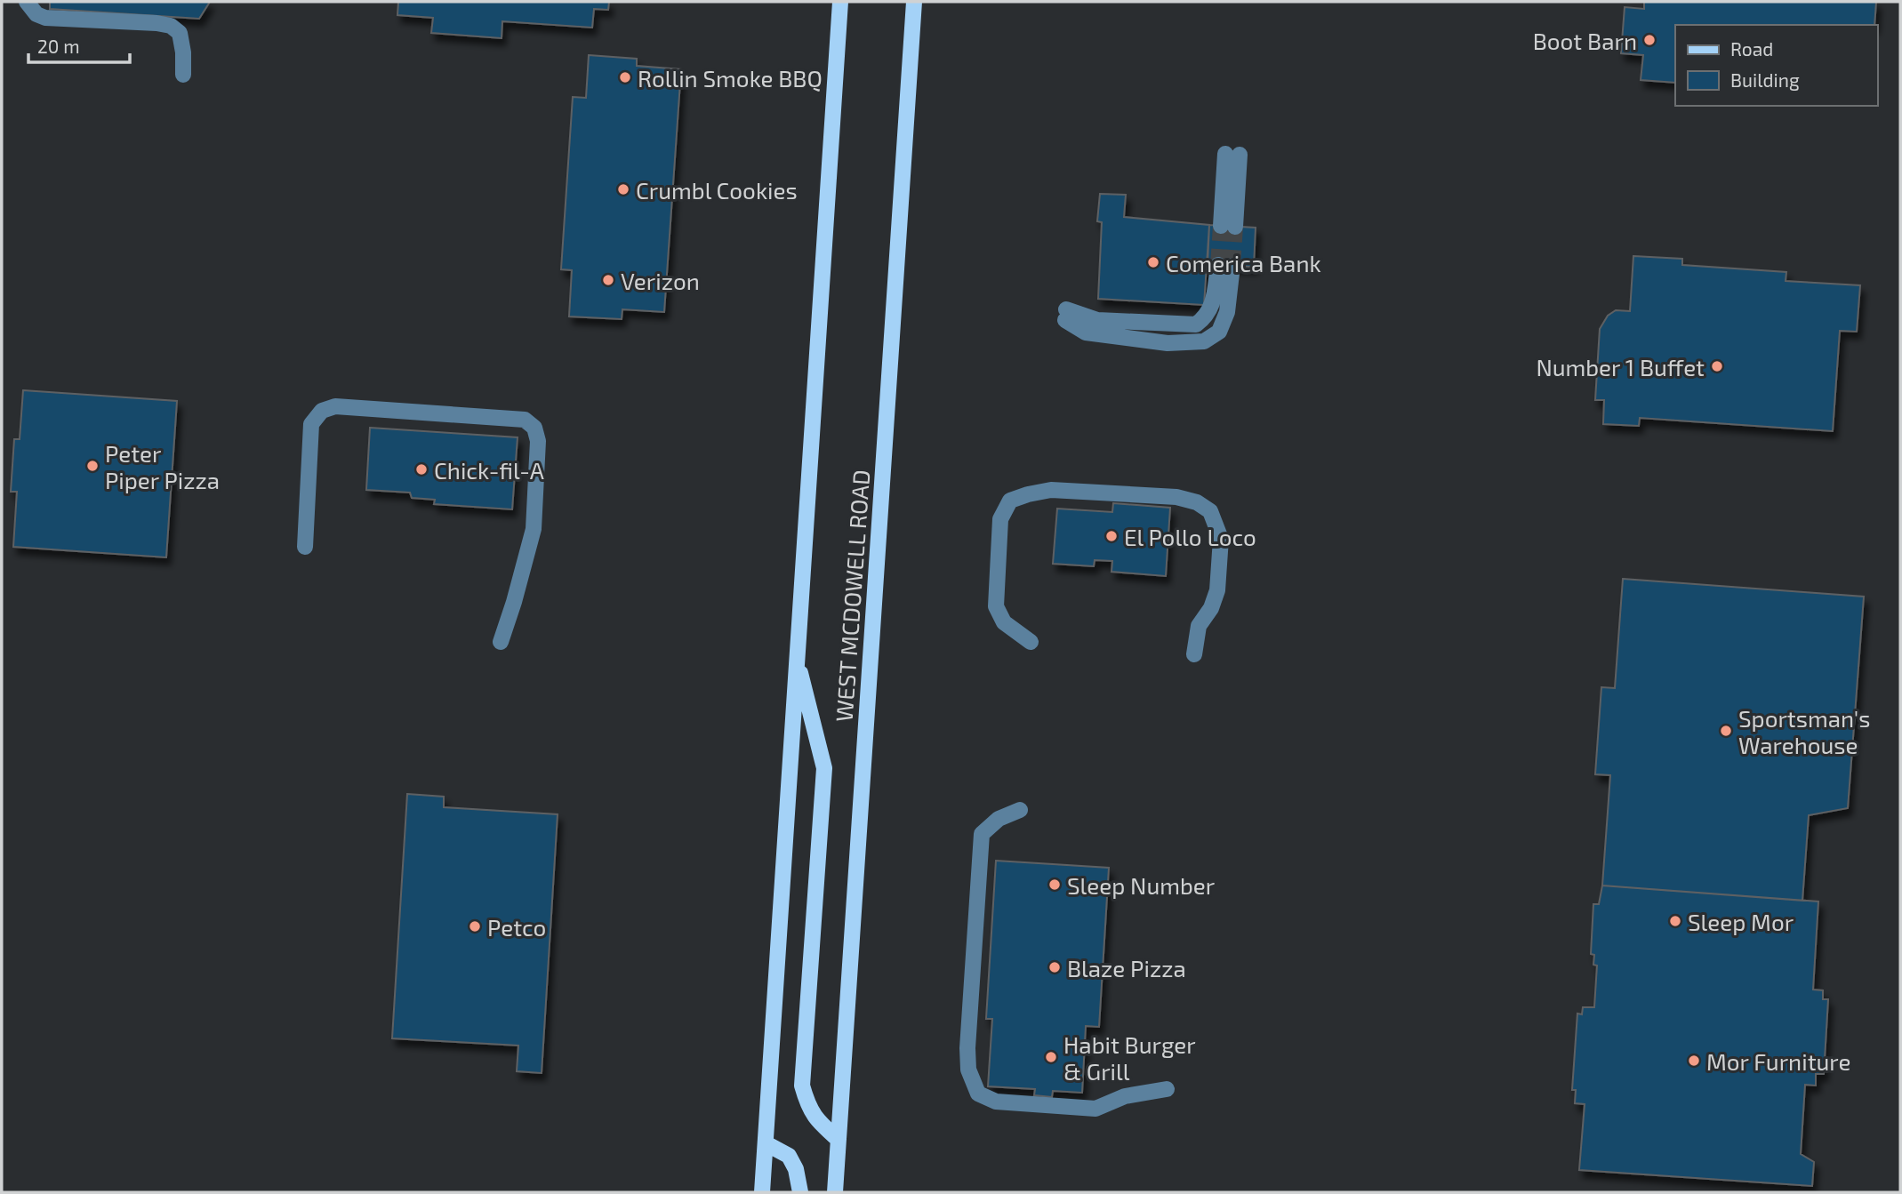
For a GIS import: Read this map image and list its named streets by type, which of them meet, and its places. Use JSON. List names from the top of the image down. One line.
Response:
{"streets":{"main road":["WEST MCDOWELL ROAD"]},"places":["Boot Barn","Rollin Smoke BBQ","Crumbl Cookies","Comerica Bank","Verizon","Number 1 Buffet","Peter Piper Pizza","Chick-fil-A","El Pollo Loco","Sportsman's Warehouse","Sleep Number","Sleep Mor","Petco","Blaze Pizza","Habit Burger & Grill","Mor Furniture"],"legend":["Road","Building"],"scale_bar":"20 m"}
